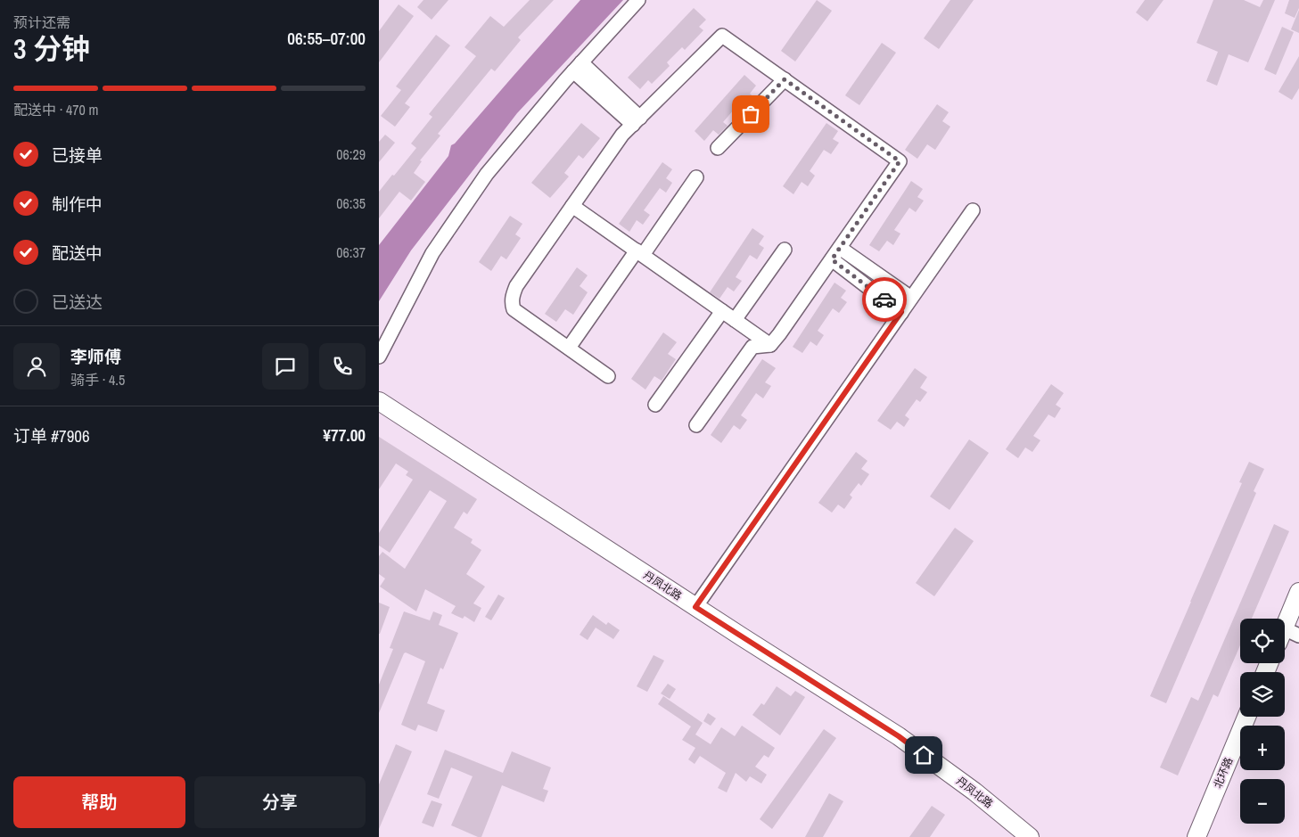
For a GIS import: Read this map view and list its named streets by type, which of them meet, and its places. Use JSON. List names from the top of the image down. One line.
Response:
{"streets":{"main road":["丹凤北路","北环路"]},"page":{"heading":["3 分钟","预计还需","06:55–07:00"],"panel":["李师傅","骑手 · 4.5","订单 #7906","¥77.00"],"bar":"配送中 · 470 m","list":[["已接单","06:29"],["制作中","06:35"],["配送中","06:37"],"已送达"],"map_buttons":["+","−"],"buttons":["帮助","分享"]}}
